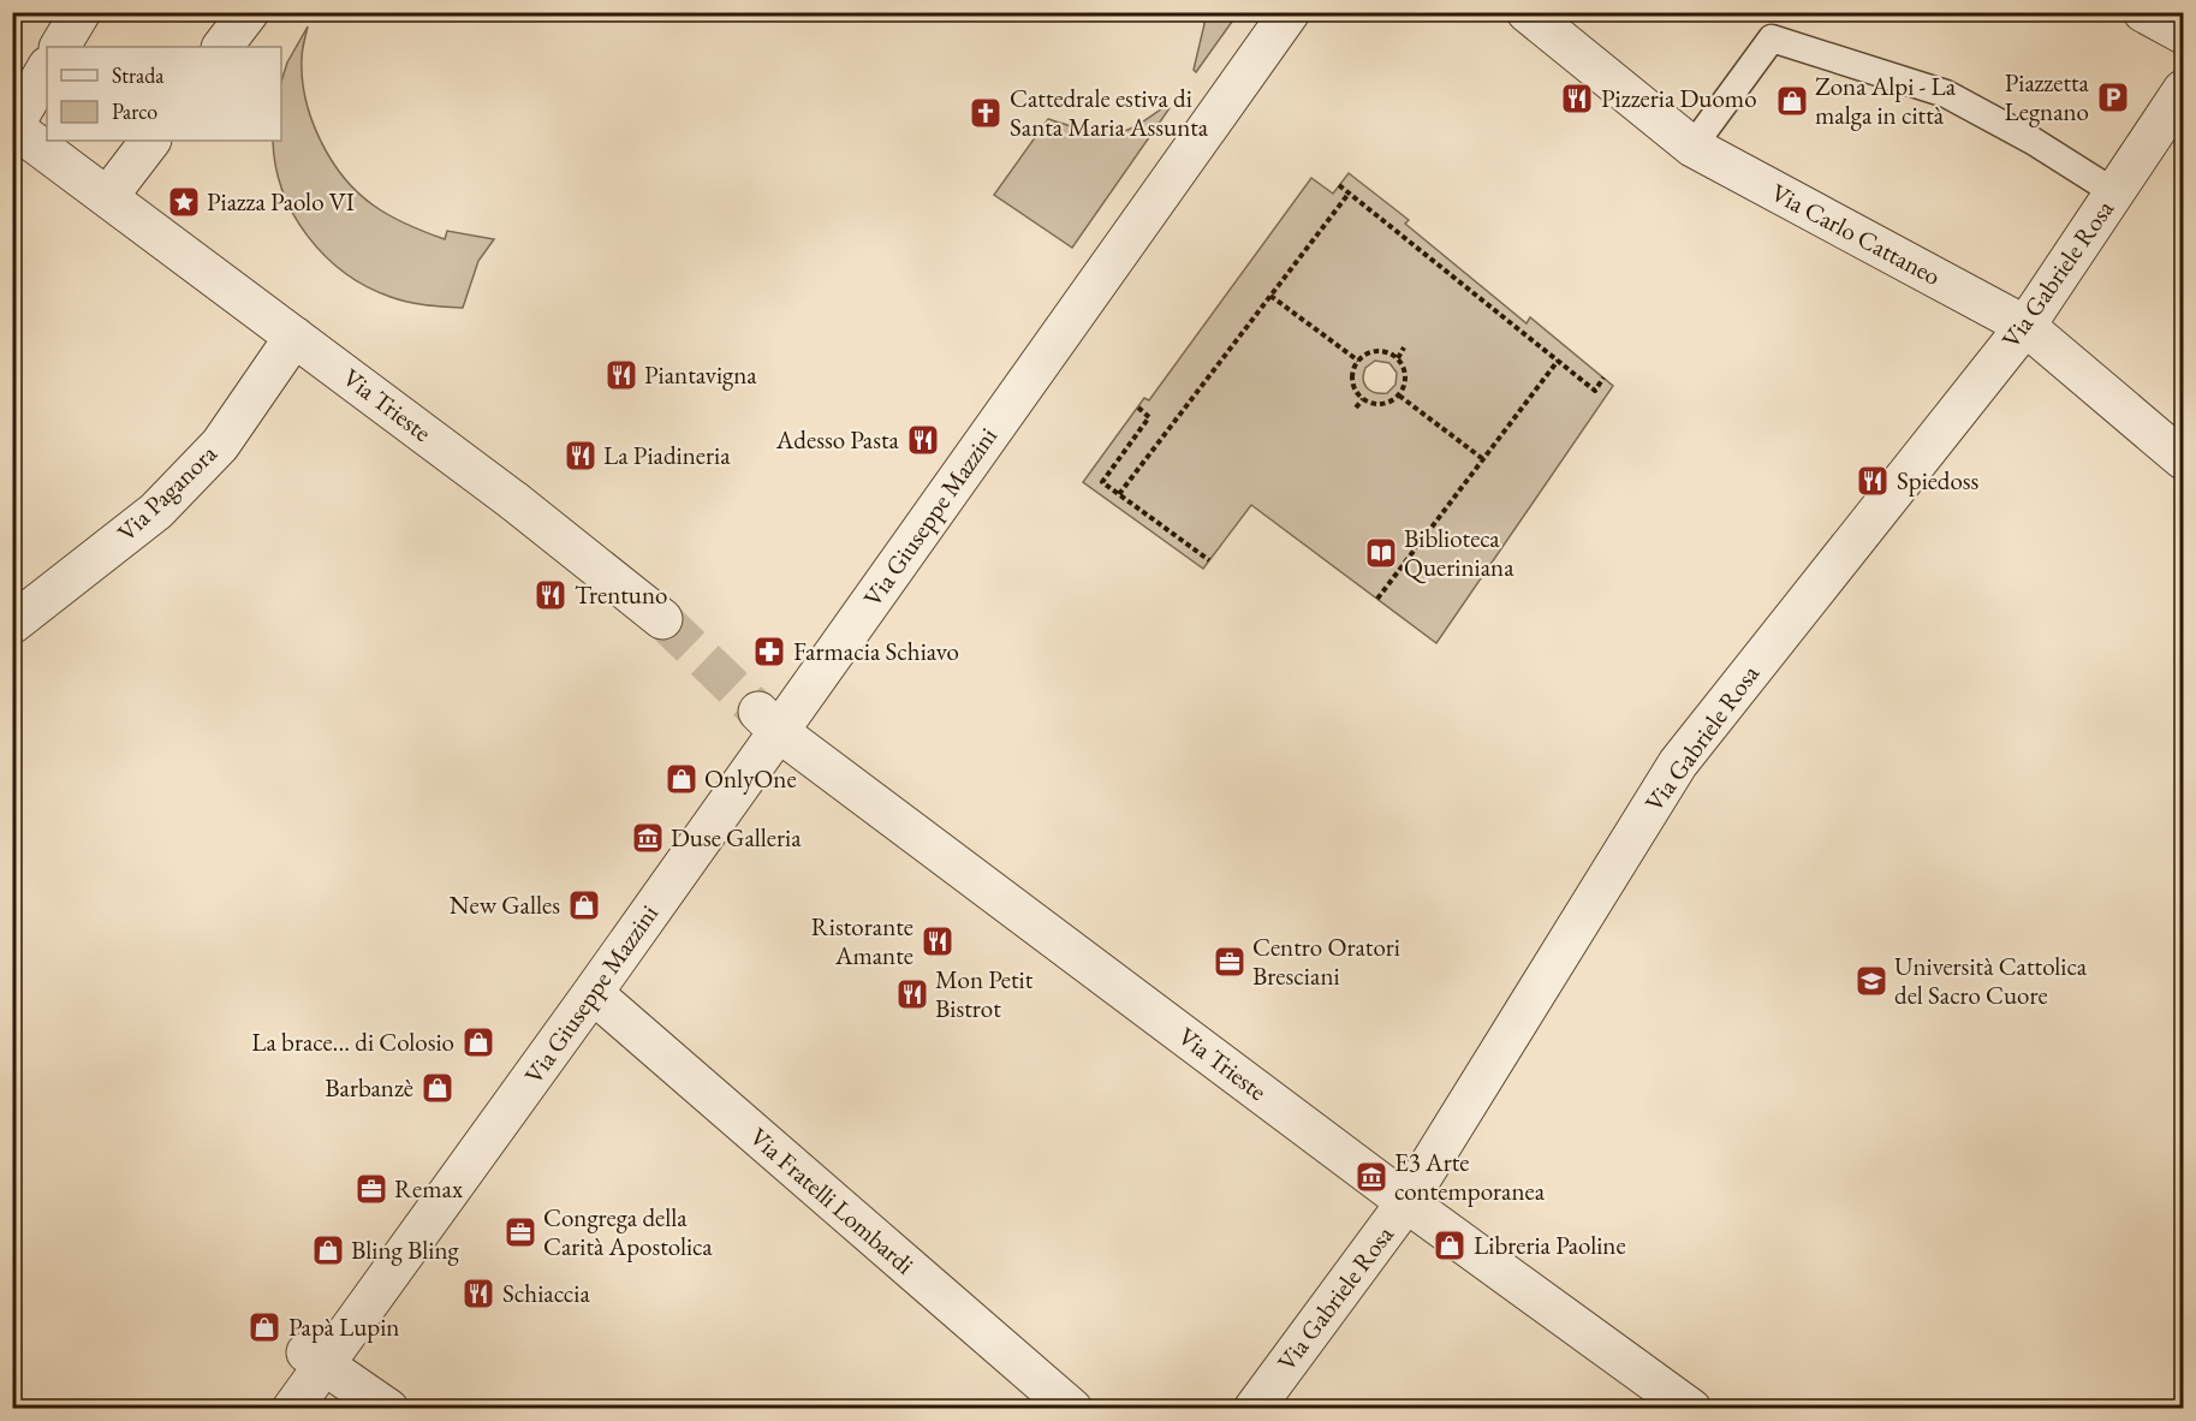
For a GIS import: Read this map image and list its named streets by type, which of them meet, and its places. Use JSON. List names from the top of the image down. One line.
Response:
{"streets":{"street":["Via Carlo Cattaneo","Via Gabriele Rosa","Via Trieste","Via Paganora","Via Giuseppe Mazzini","Via Fratelli Lombardi"]},"crossings":[["Via Carlo Cattaneo","Via Gabriele Rosa"],["Via Gabriele Rosa","Via Trieste"],["Via Trieste","Via Paganora"],["Via Trieste","Via Giuseppe Mazzini"],["Via Giuseppe Mazzini","Via Fratelli Lombardi"]],"places":{"parking":["Piazzetta Legnano"],"restaurant":["Pizzeria Duomo","Piantavigna","Adesso Pasta","La Piadineria","Spiedoss","Trentuno","Ristorante Amante","Mon Petit Bistrot","Schiaccia"],"shop":["Zona Alpi - La malga in città","OnlyOne","New Galles","La brace... di Colosio","Barbanzè","Libreria Paoline","Bling Bling","Papà Lupin"],"church":["Cattedrale estiva di Santa Maria Assunta"],"place":["Piazza Paolo VI"],"library":["Biblioteca Queriniana"],"pharmacy":["Farmacia Schiavo"],"museum":["Duse Galleria","E3 Arte contemporanea"],"office":["Centro Oratori Bresciani","Remax","Congrega della Carità Apostolica"],"school or university":["Università Cattolica del Sacro Cuore"]},"legend":["Strada","Parco"]}
